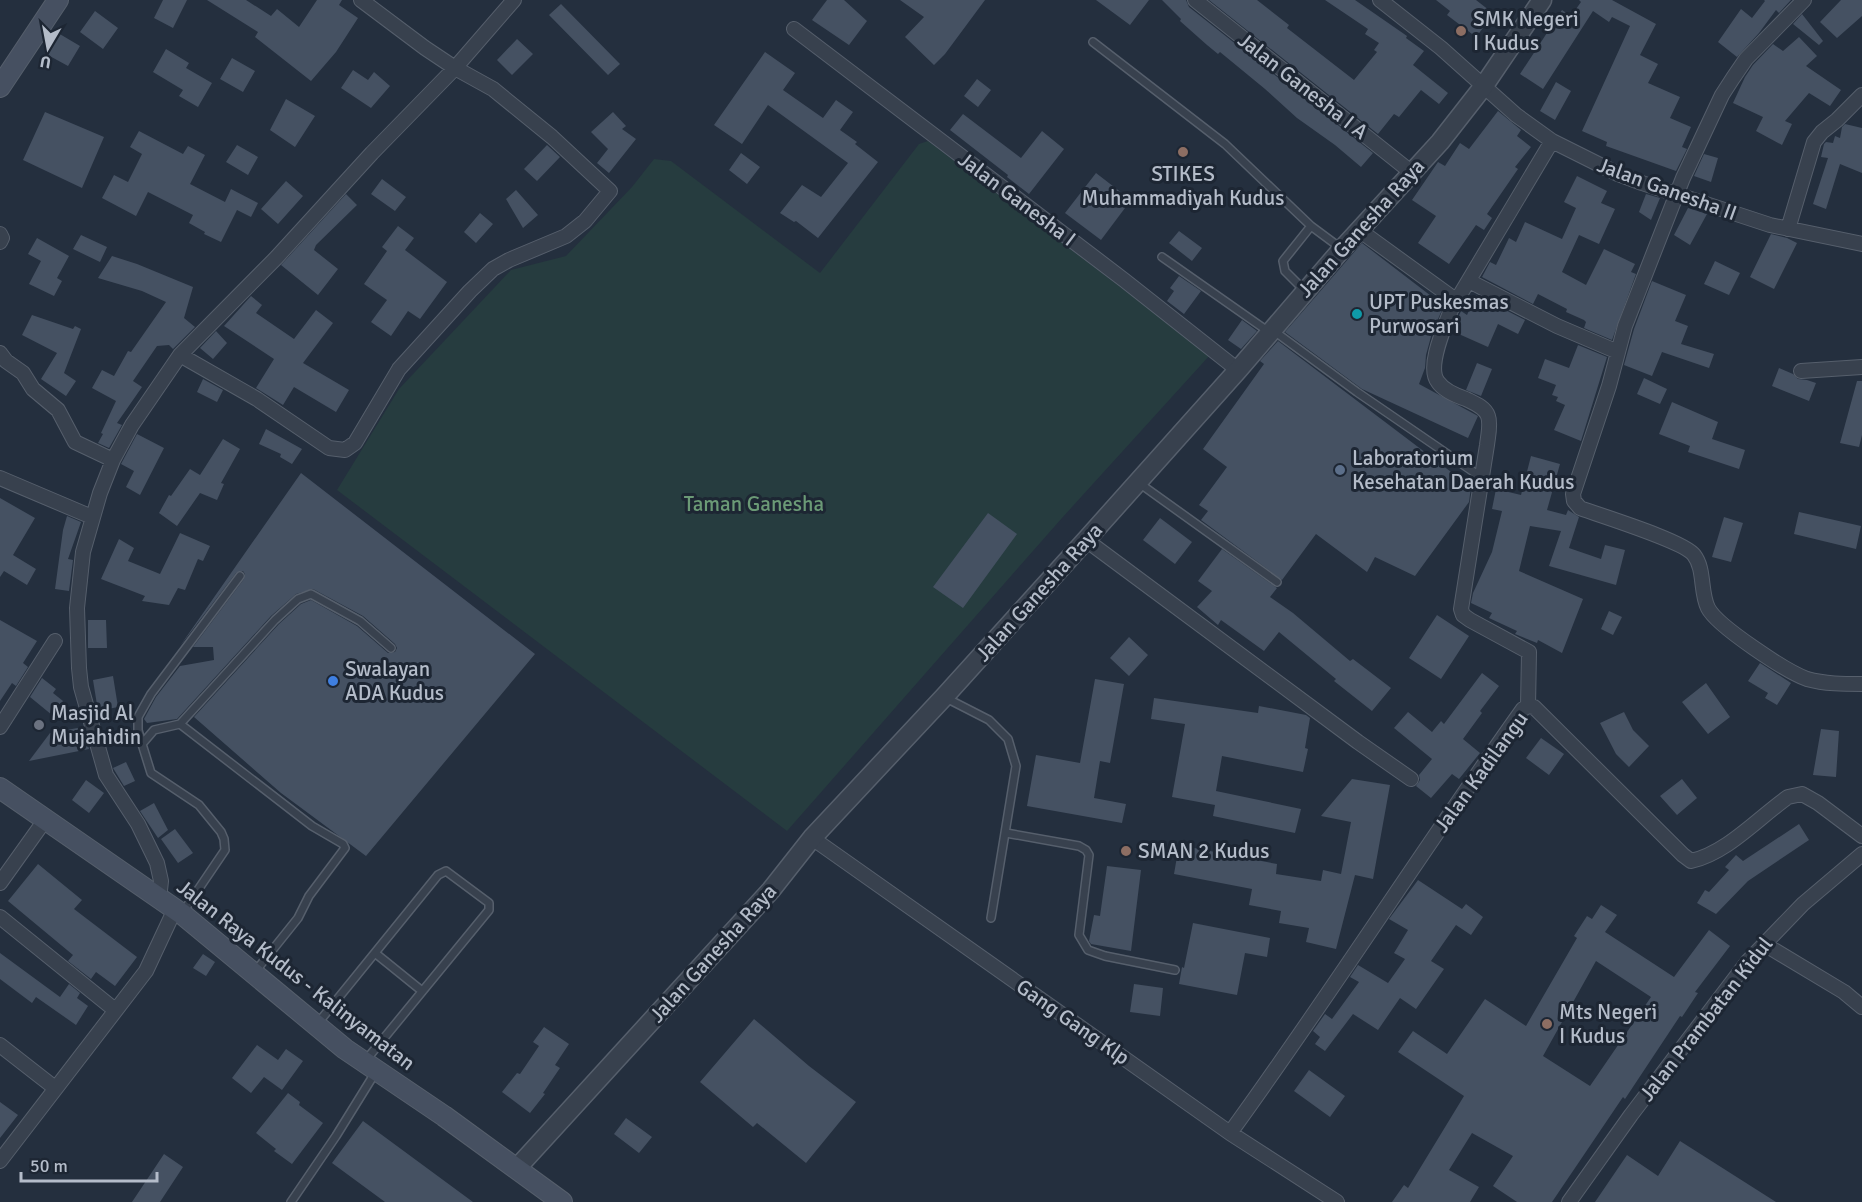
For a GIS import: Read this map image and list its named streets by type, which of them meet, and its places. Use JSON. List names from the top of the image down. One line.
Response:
{"streets":{"main road":["Jalan Raya Kudus - Kalinyamatan"],"street":["Jalan Ganesha I A","Jalan Ganesha II","Jalan Ganesha I","Jalan Ganesha Raya","Jalan Kadilangu","Jalan Prambatan Kidul","Gang Gang Klp"]},"crossings":[["Jalan Ganesha I A","Jalan Ganesha Raya"],["Jalan Ganesha II","Jalan Ganesha Raya"],["Jalan Ganesha I","Jalan Ganesha Raya"],["Jalan Ganesha Raya","Jalan Raya Kudus - Kalinyamatan"],["Jalan Ganesha Raya","Gang Gang Klp"],["Jalan Kadilangu","Gang Gang Klp"]],"parks":["Taman Ganesha"],"places":["SMK Negeri I Kudus","STIKES Muhammadiyah Kudus","UPT Puskesmas Purwosari","Laboratorium Kesehatan Daerah Kudus","Swalayan ADA Kudus","Masjid Al Mujahidin","SMAN 2 Kudus","Mts Negeri I Kudus"],"scale_bar":"50 m","north":"bottom"}
